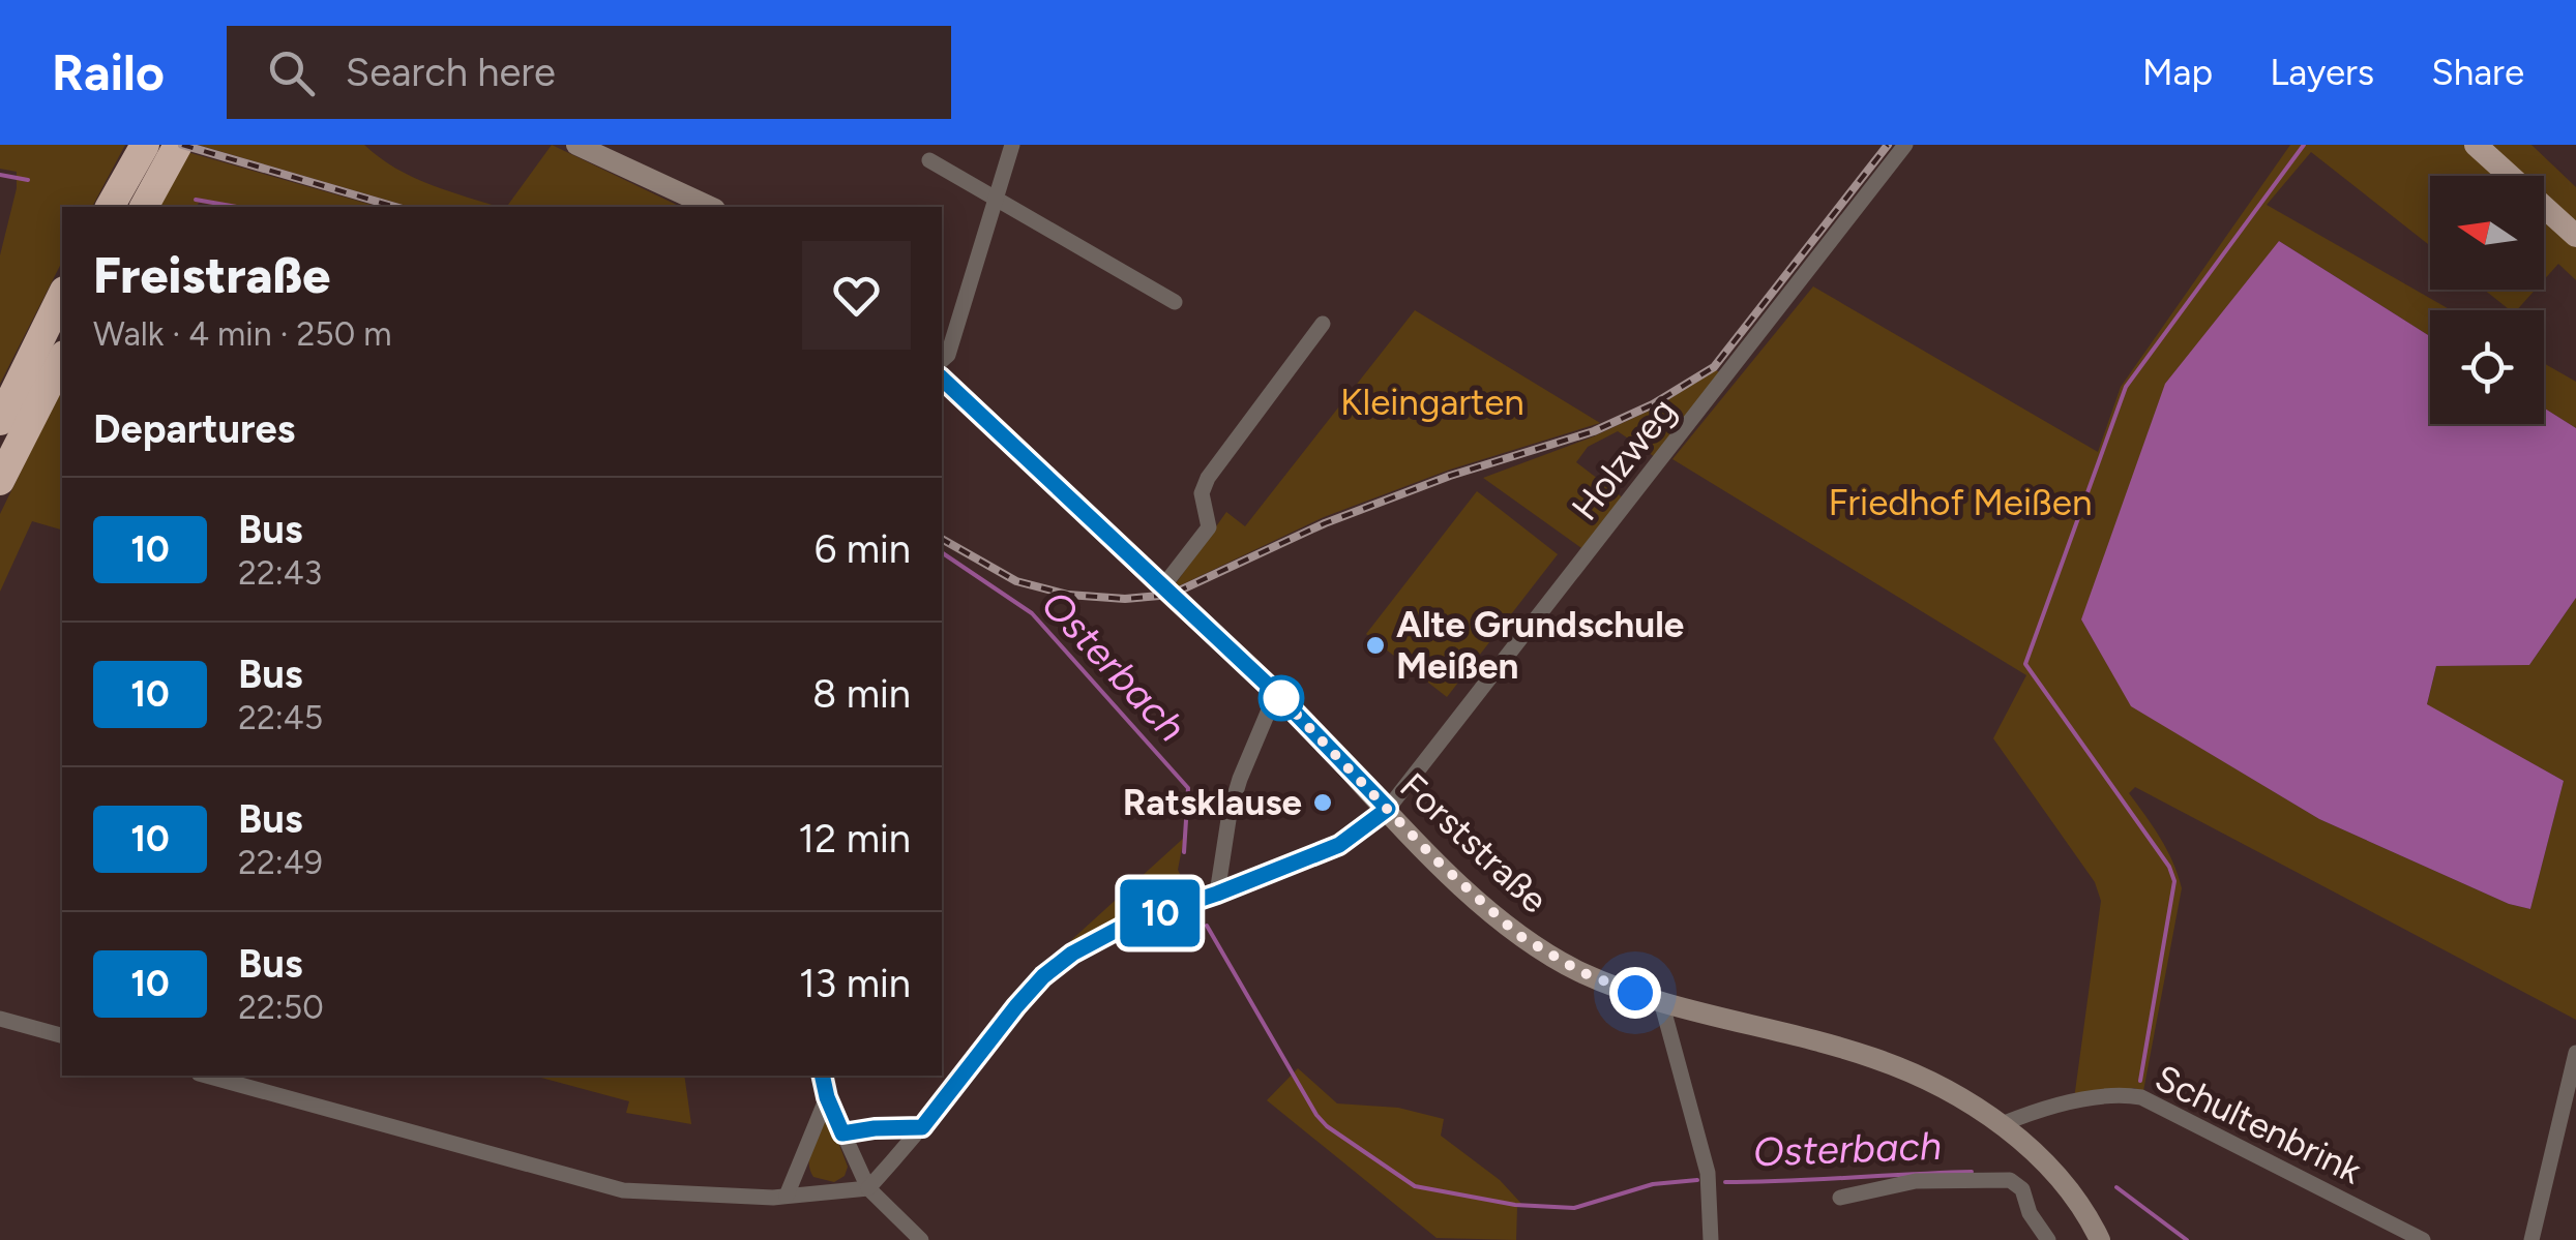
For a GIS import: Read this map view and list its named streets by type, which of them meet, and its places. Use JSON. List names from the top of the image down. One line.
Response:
{"streets":{"street":["Holzweg","Forststraße","Schultenbrink"]},"crossings":[["Holzweg","Forststraße"],["Forststraße","Schultenbrink"]],"water":["Osterbach"],"parks":["Kleingarten","Friedhof Meißen"],"places":["Alte Grundschule Meißen","Ratsklause"],"lines":["bus line 10"],"north":"left","page":{"header":"Railo","search":"Search here","nav":["Map","Layers","Share"],"on_map":"10","heading":[["Freistraße","Walk · 4 min · 250 m"],"Departures"],"list":[{"mark":"10","name":"Bus","note":"22:43","value":"6 min"},{"mark":"10","name":"Bus","note":"22:45","value":"8 min"},{"mark":"10","name":"Bus","note":"22:49","value":"12 min"},{"mark":"10","name":"Bus","note":"22:50","value":"13 min"}]}}
